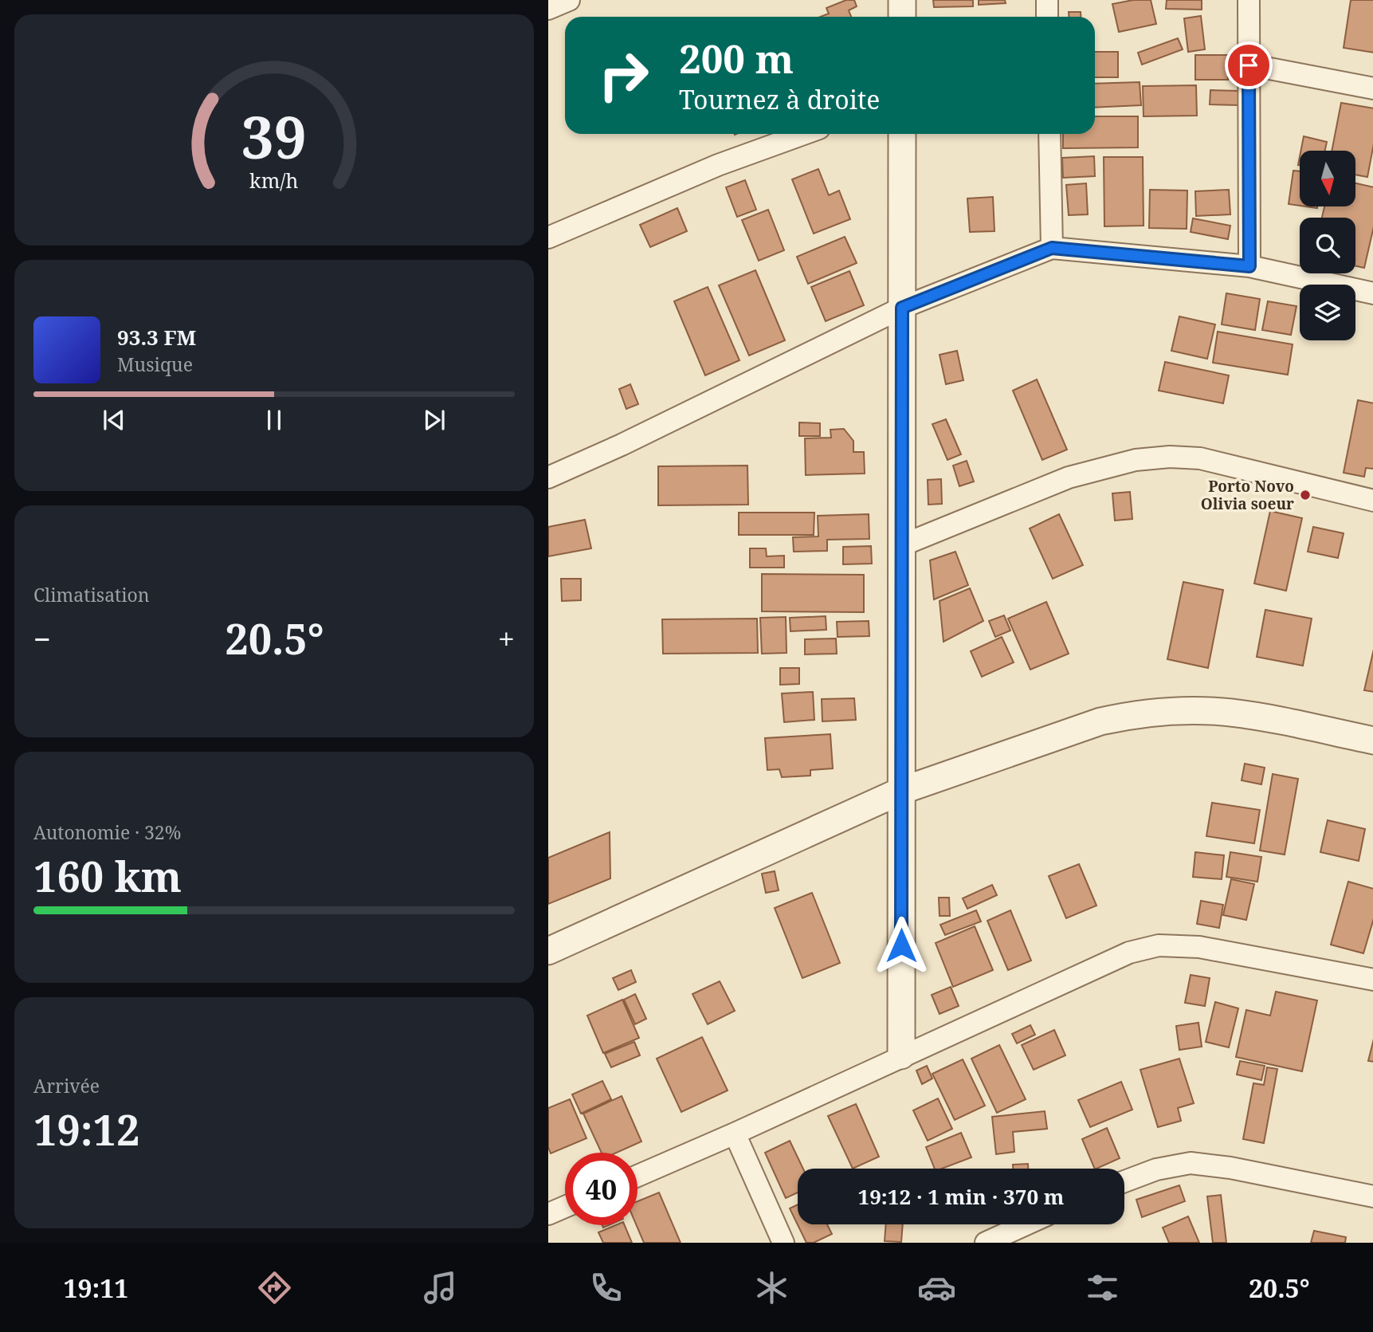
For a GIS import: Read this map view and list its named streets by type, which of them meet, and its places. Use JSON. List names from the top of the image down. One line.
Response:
{"places":["Porto Novo Olivia soeur"],"north":"bottom","page":{"turn":["200 m","Tournez à droite"],"song":["93.3 FM","Musique"],"tile":["Climatisation",["Autonomie · 32%","160 km"],["Arrivée","19:12"]],"heat":["−","20.5°","+"],"limit":"40","trip":"19:12 · 1 min · 370 m","tabs":["19:11","20.5°"],"gauge":["39","km/h"]}}
